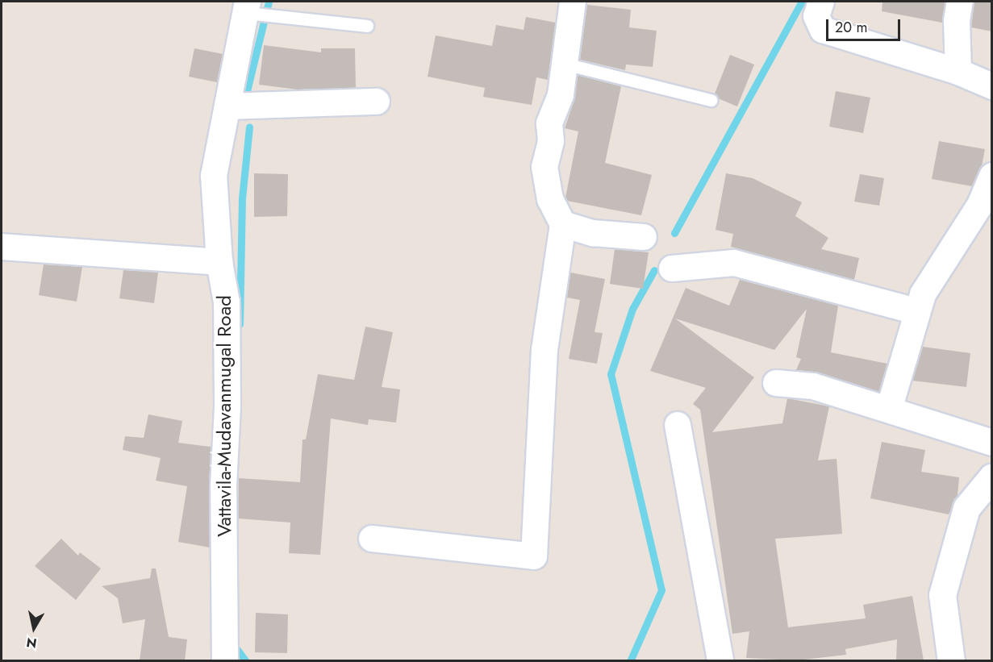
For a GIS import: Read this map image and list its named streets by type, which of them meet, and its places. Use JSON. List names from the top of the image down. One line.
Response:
{"streets":{"street":["Vattavila-Mudavanmugal Road"]},"scale_bar":"20 m","north":"bottom"}
